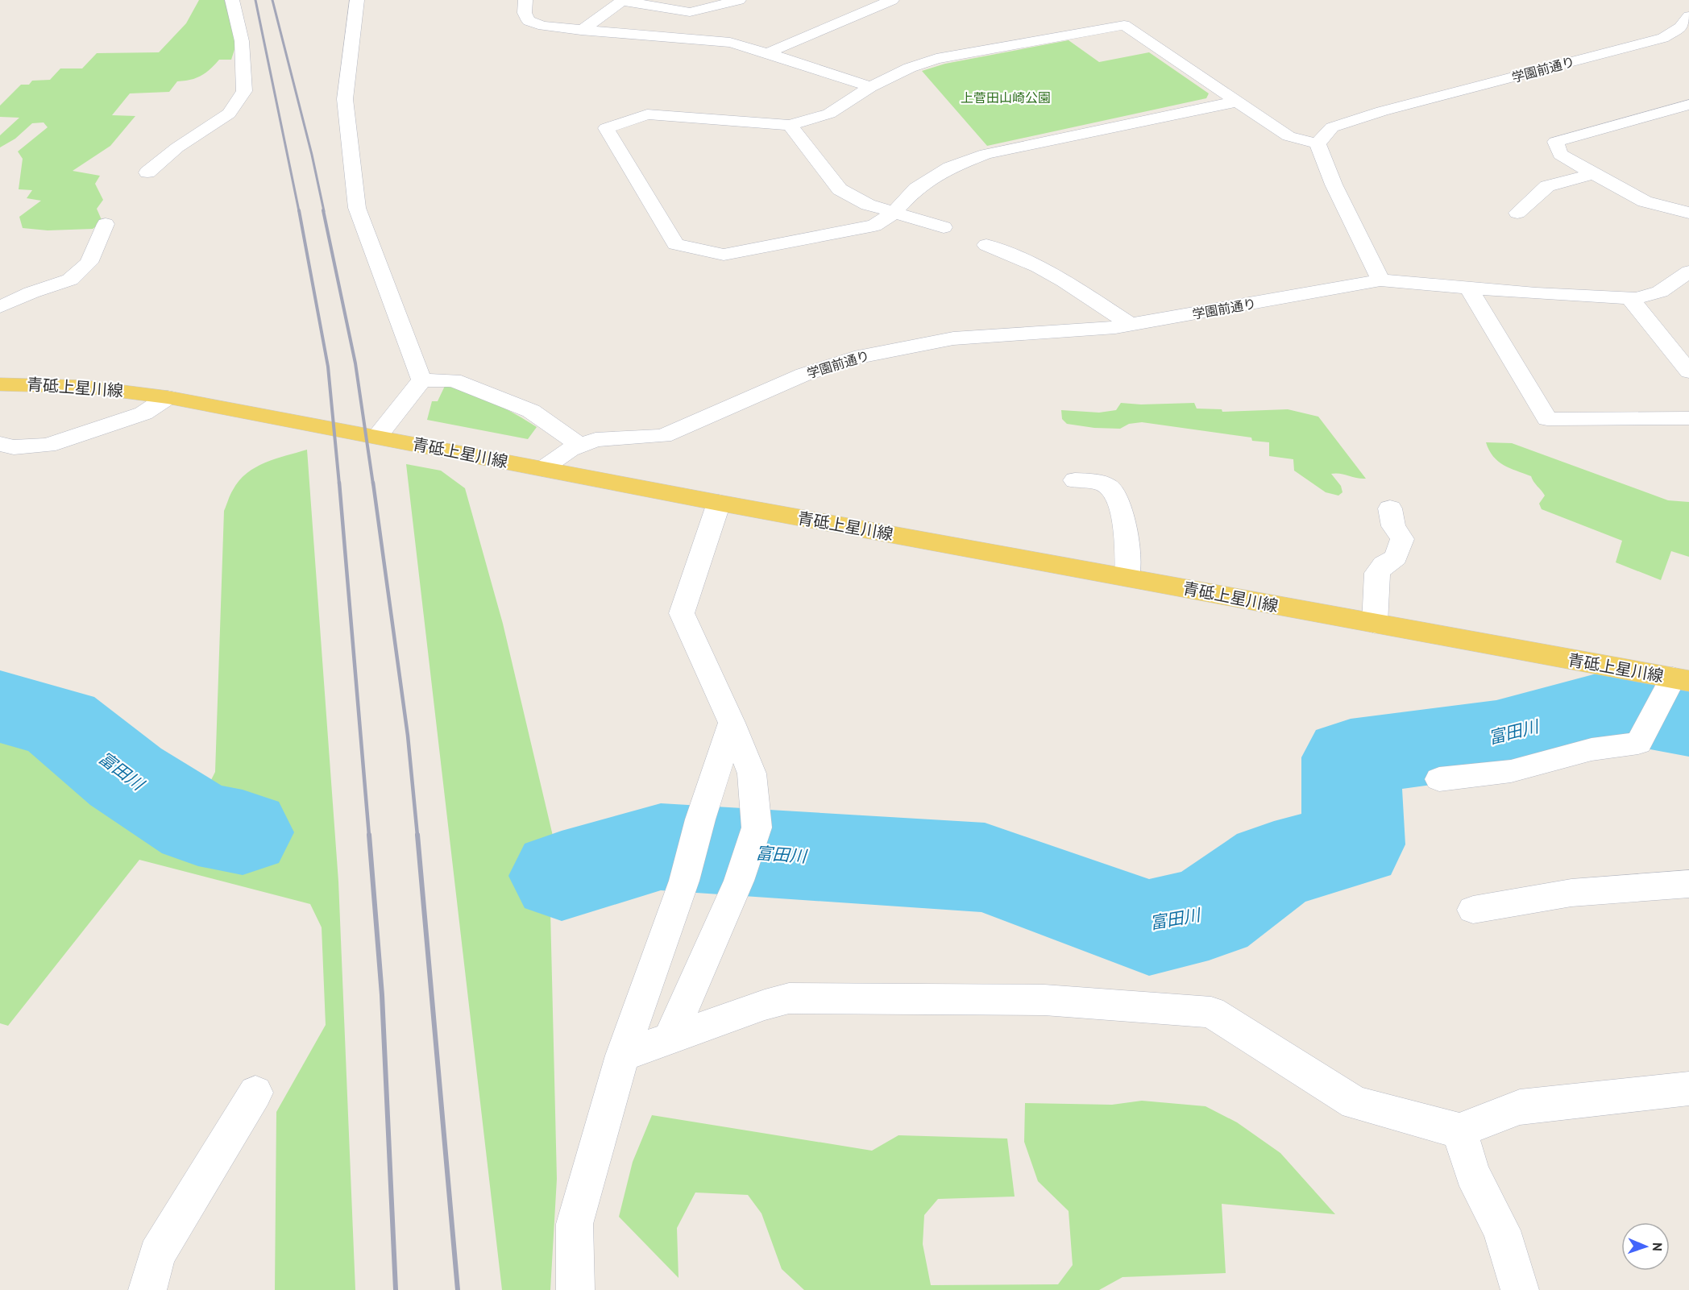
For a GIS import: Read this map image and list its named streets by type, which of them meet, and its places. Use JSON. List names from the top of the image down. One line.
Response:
{"streets":{"main road":["青砥上星川線"],"street":["学園前通り"]},"crossings":[["学園前通り","青砥上星川線"]],"water":["富田川"],"parks":["上菅田山崎公園"],"north":"right"}
